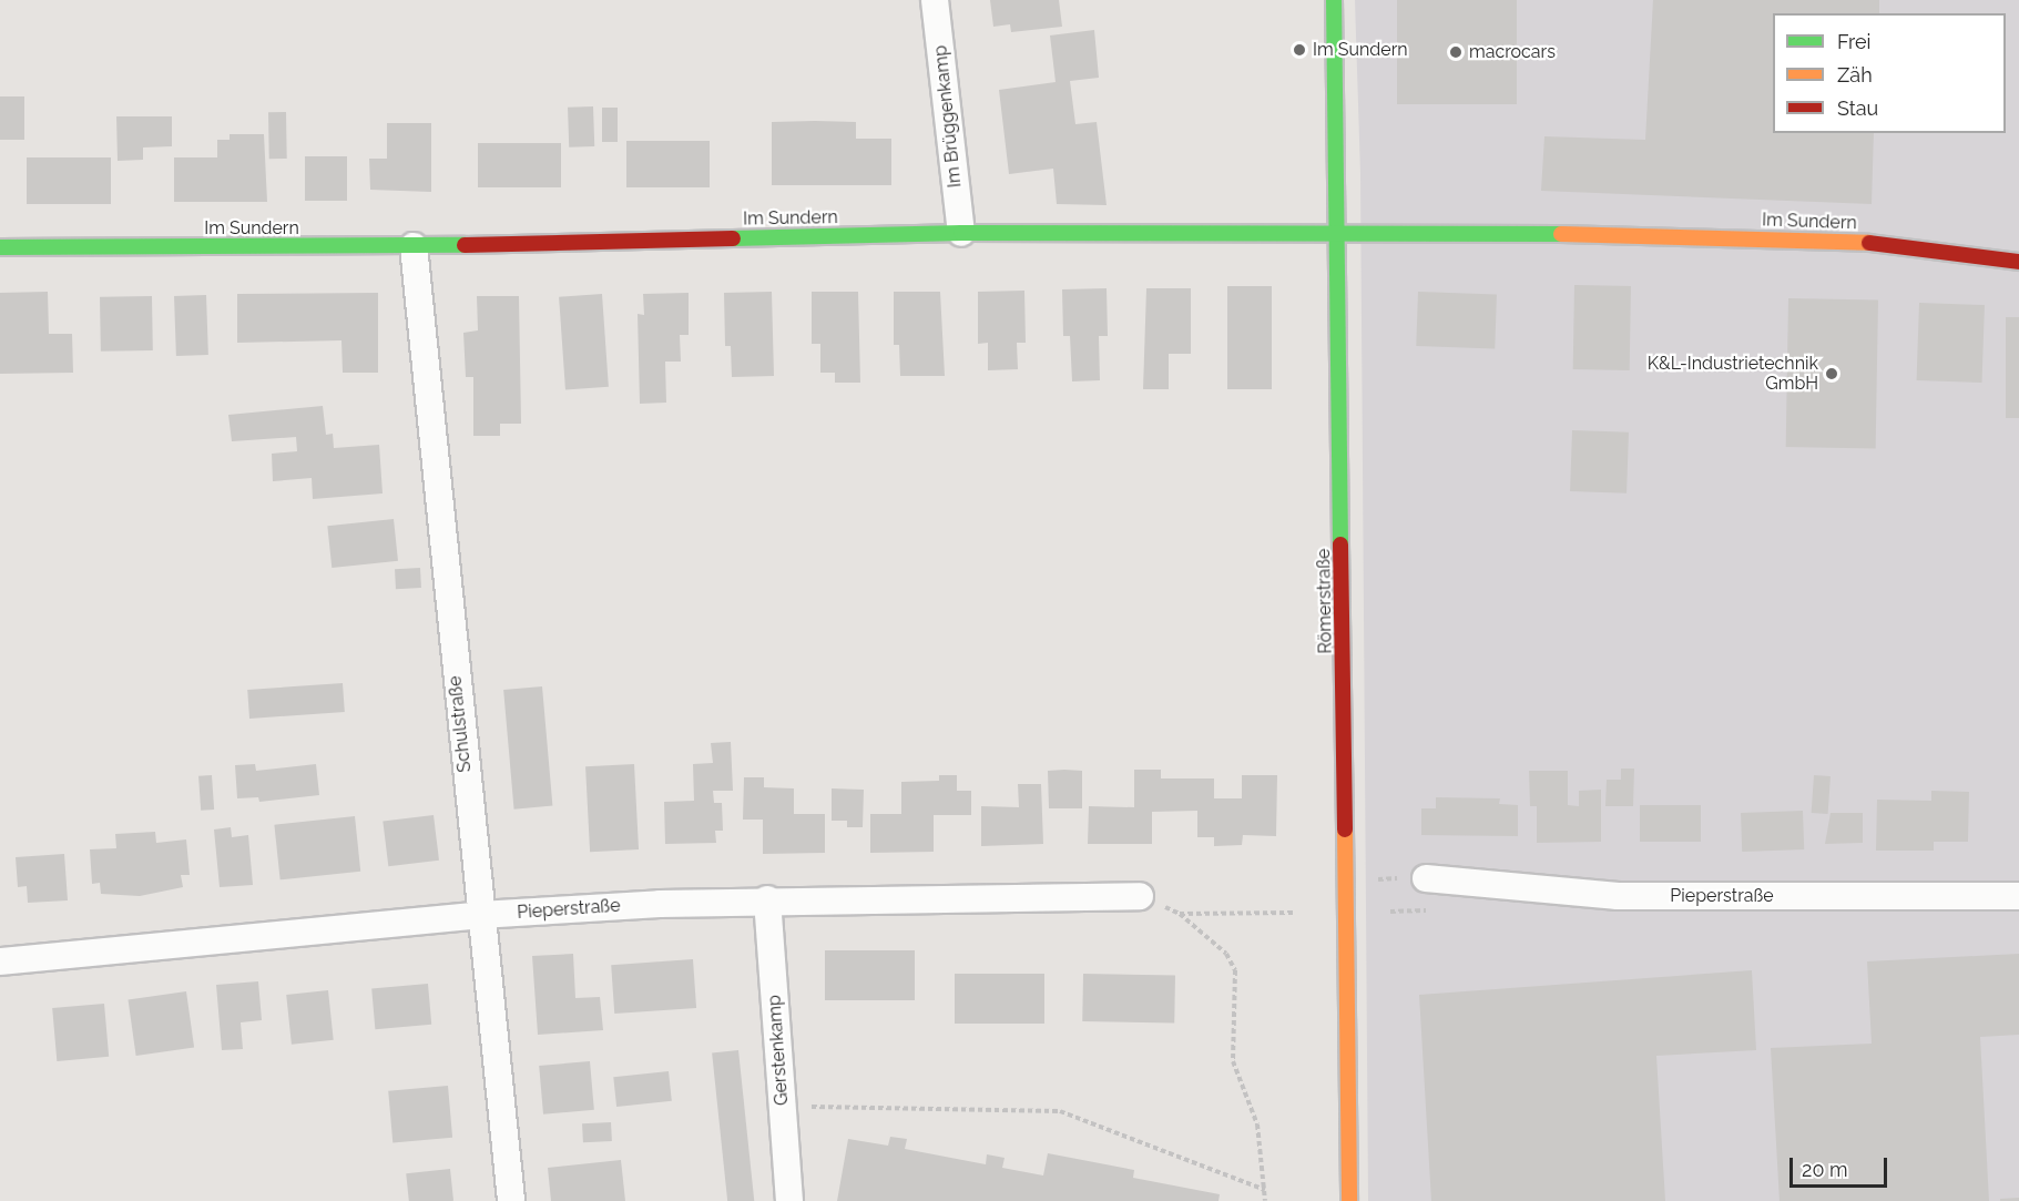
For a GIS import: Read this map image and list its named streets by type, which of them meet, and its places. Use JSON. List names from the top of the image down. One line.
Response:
{"streets":{"street":["Im Brüggenkamp","Im Sundern","Römerstraße","Schulstraße","Pieperstraße","Gerstenkamp"]},"crossings":[["Im Brüggenkamp","Im Sundern"],["Im Sundern","Römerstraße"],["Im Sundern","Schulstraße"],["Schulstraße","Pieperstraße"],["Pieperstraße","Gerstenkamp"]],"places":["Im Sundern","macrocars","K&L-Industrietechnik GmbH"],"legend":["Frei","Zäh","Stau"],"scale_bar":"20 m"}
